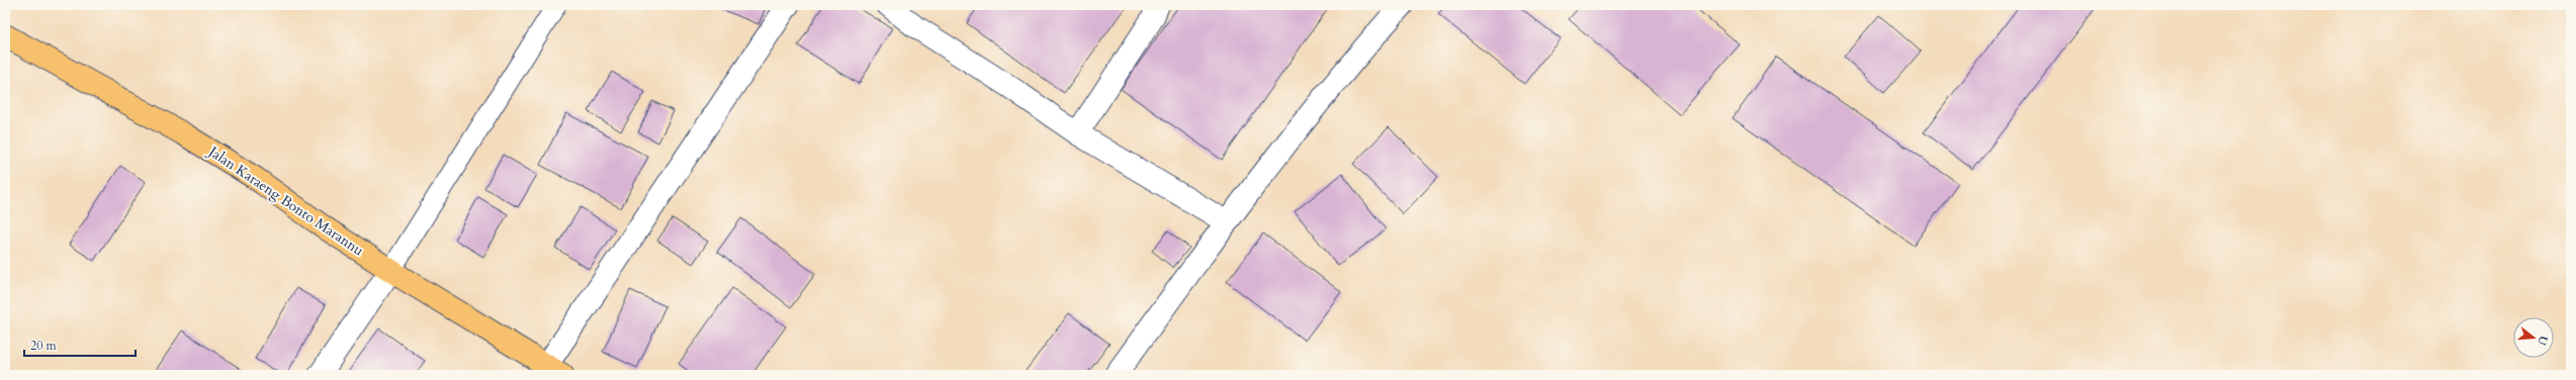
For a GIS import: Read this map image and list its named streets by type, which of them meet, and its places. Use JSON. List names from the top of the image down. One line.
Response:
{"streets":{"main road":["Jalan Karaeng Bonto Marannu"]},"scale_bar":"20 m","north":"right"}
